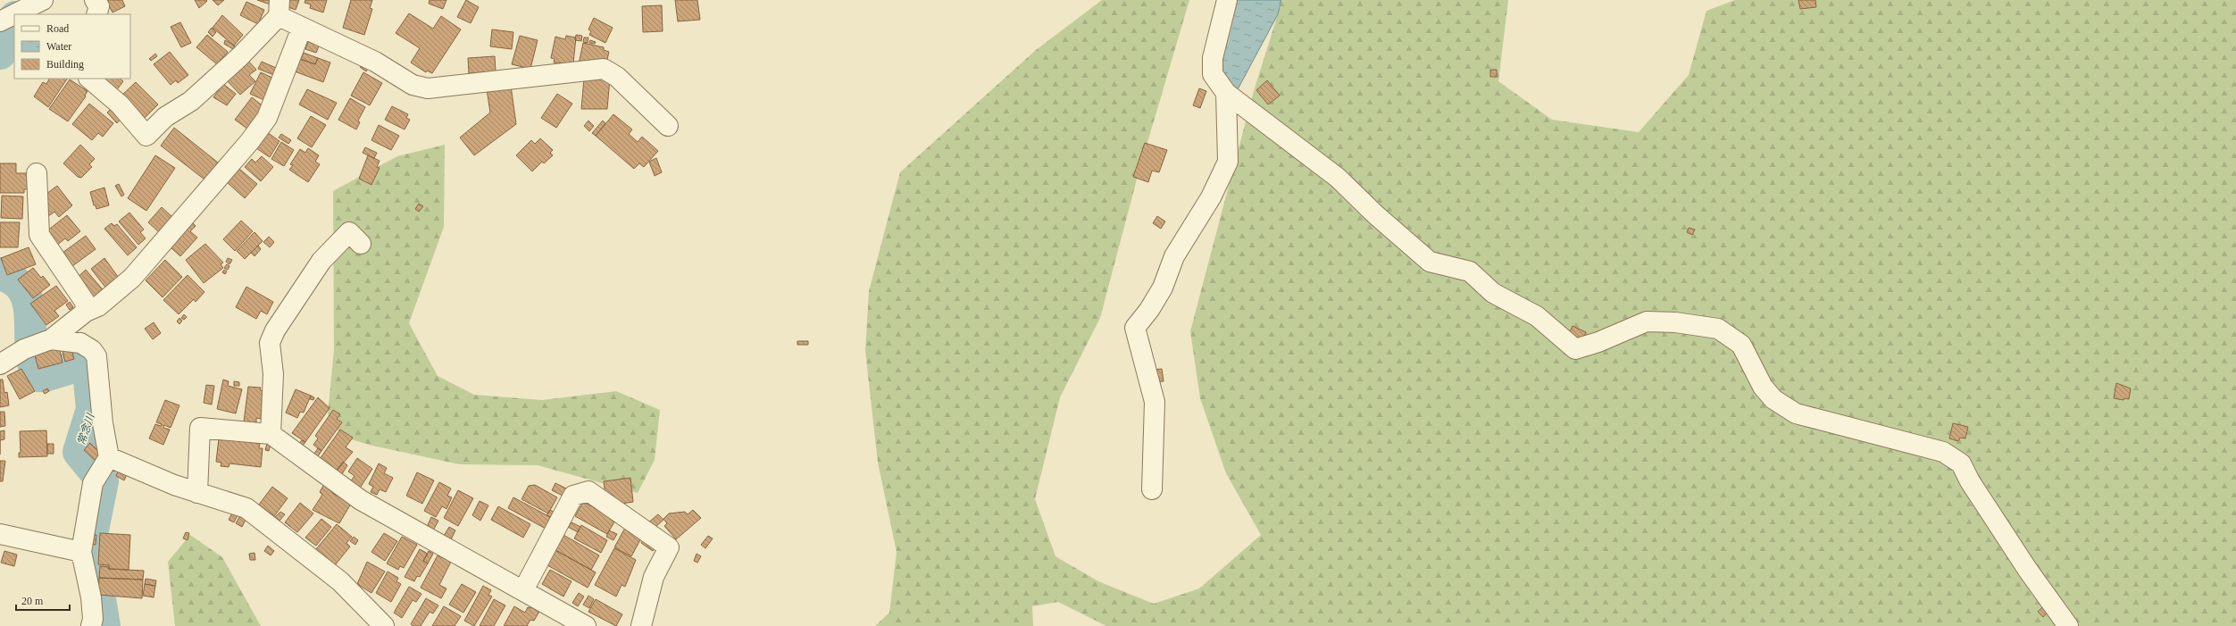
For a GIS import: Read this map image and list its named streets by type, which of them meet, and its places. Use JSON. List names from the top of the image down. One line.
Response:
{"water":["常念川"],"legend":["Road","Water","Building"],"scale_bar":"20 m"}
